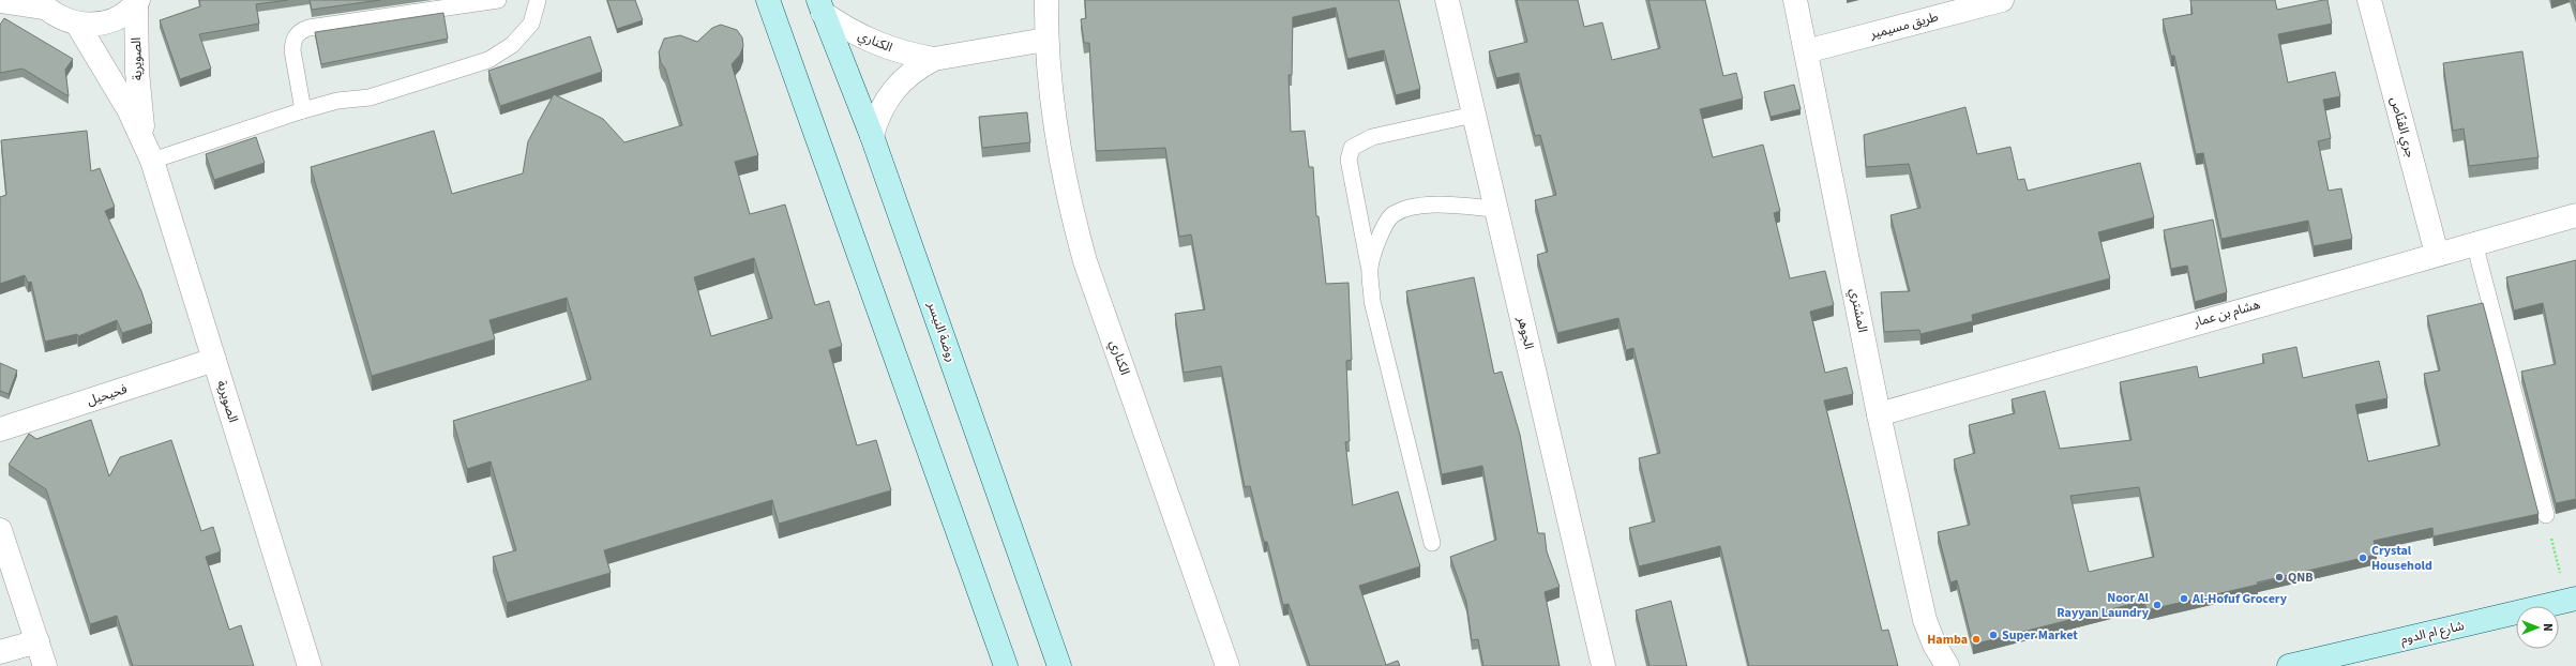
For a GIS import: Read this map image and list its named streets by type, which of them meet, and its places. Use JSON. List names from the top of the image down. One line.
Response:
{"streets":{"street":["طريق مسيمير","الكناري","الصويرية","جري القنّاص","المشتري","هشام بن عمار","روضة النيسر","الجوهر","فحيحيل","شارع ام الدوم"]},"crossings":[["طريق مسيمير","المشتري"],["الكناري","روضة النيسر"],["الصويرية","فحيحيل"],["جري القنّاص","هشام بن عمار"],["المشتري","هشام بن عمار"]],"places":["Crystal Household","QNB","Al-Hofuf Grocery","Noor Al Rayyan Laundry","Super Market","Hamba"],"north":"right"}
